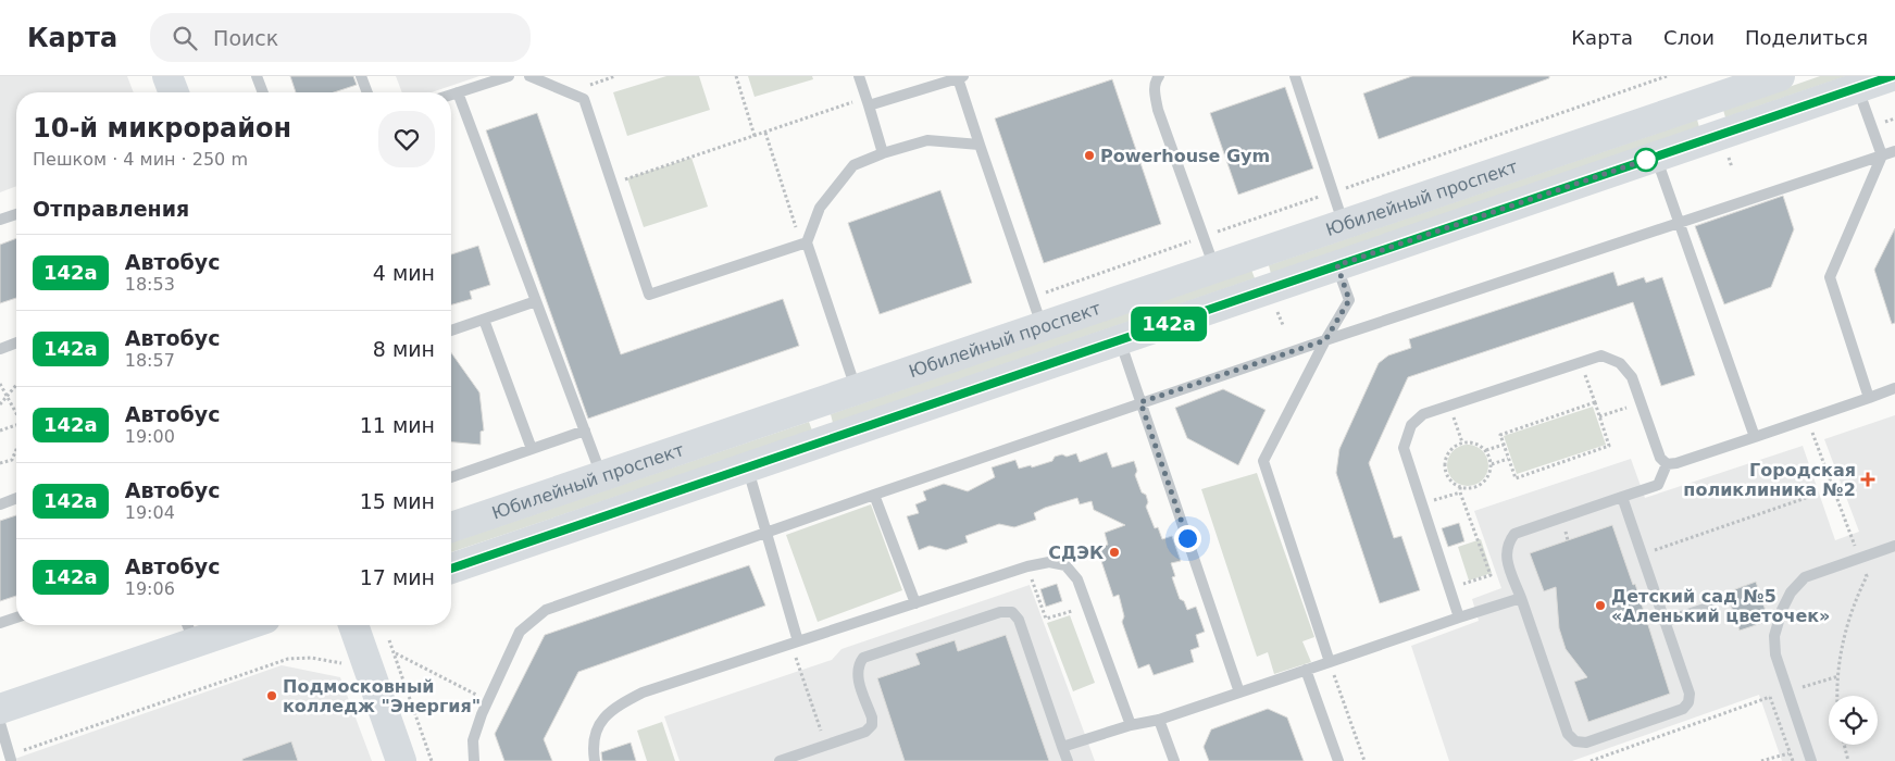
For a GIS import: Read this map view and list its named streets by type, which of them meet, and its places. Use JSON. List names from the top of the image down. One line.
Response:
{"streets":{"street":["Юбилейный проспект"]},"places":{"other":["Powerhouse Gym","СДЭК","Детский сад №5 «Аленький цветочек»","Подмосковный колледж \"Энергия\""],"health":["Городская поликлиника №2"]},"lines":["bus line 142а"],"page":{"header":"Карта","search":"Поиск","nav":["Карта","Слои","Поделиться"],"on_map":"142а","heading":[["10-й микрорайон","Пешком · 4 мин · 250 m"],"Отправления"],"list":[{"mark":"142а","name":"Автобус","note":"18:53","value":"4 мин"},{"mark":"142а","name":"Автобус","note":"18:57","value":"8 мин"},{"mark":"142а","name":"Автобус","note":"19:00","value":"11 мин"},{"mark":"142а","name":"Автобус","note":"19:04","value":"15 мин"},{"mark":"142а","name":"Автобус","note":"19:06","value":"17 мин"}]}}
